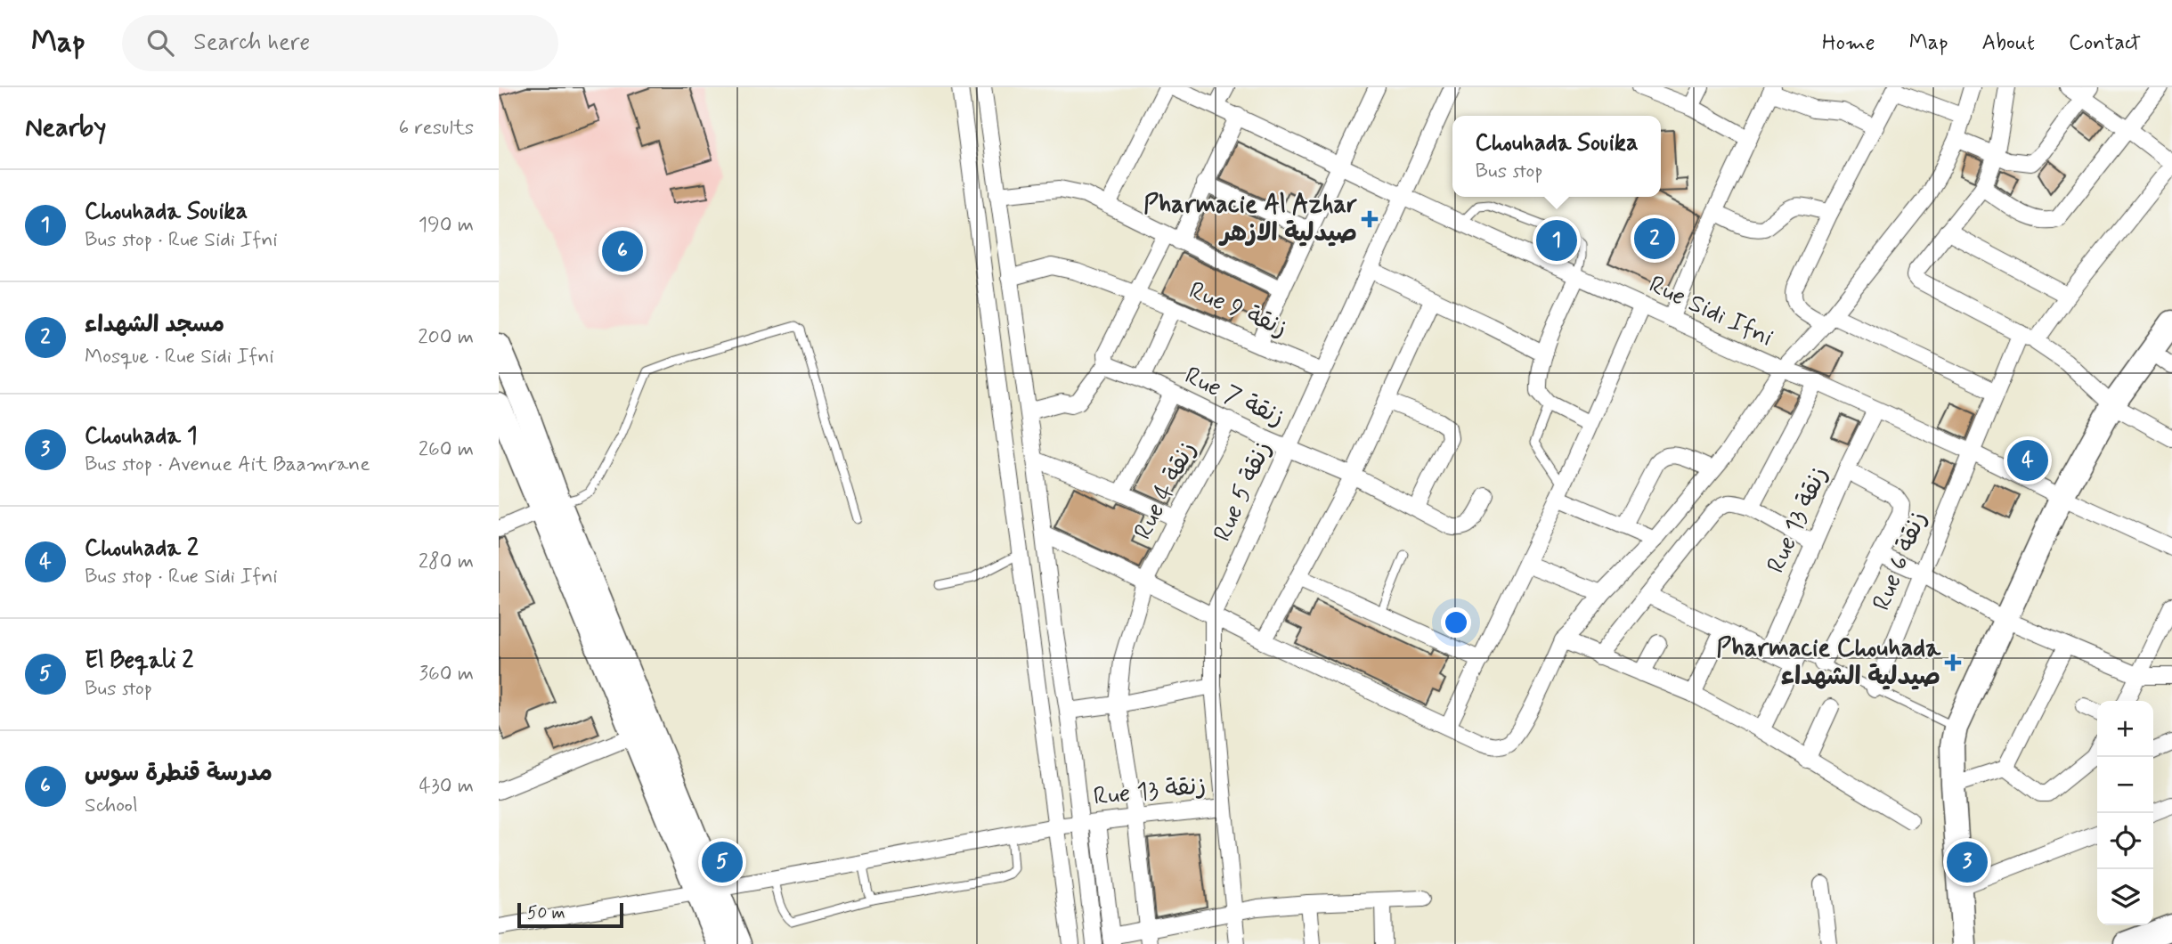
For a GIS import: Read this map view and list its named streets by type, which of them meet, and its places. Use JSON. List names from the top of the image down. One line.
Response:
{"streets":{"street":["Rue 9 زنقة","Rue Sidi Ifni","Rue 7 زنقة","Rue 4 زنقة","Rue 5 زنقة","Rue 13 زنقة","Rue 6 زنقة"]},"crossings":[["Rue 9 زنقة","Rue 5 زنقة"],["Rue Sidi Ifni","Rue 5 زنقة"],["Rue Sidi Ifni","Rue 13 زنقة"],["Rue Sidi Ifni","Rue 6 زنقة"],["Rue 7 زنقة","Rue 4 زنقة"],["Rue 7 زنقة","Rue 5 زنقة"],["Rue 4 زنقة","Rue 13 زنقة"],["Rue 5 زنقة","Rue 13 زنقة"]],"places":{"health":["Pharmacie Al Azhar صيدلية الازهر","Pharmacie Chouhada صيدلية الشهداء"]},"scale_bar":"50 m","page":{"header":"Map","search":"Search here","nav":["Home","Map","About","Contact"],"heading":["Nearby","6 results"],"popup":["Chouhada Souika","Bus stop"],"list":[{"mark":"1","name":"Chouhada Souika","note":"Bus stop · Rue Sidi Ifni","value":"190 m"},{"mark":"2","name":"مسجد الشهداء","note":"Mosque · Rue Sidi Ifni","value":"200 m"},{"mark":"3","name":"Chouhada 1","note":"Bus stop · Avenue Ait Baamrane","value":"260 m"},{"mark":"4","name":"Chouhada 2","note":"Bus stop · Rue Sidi Ifni","value":"280 m"},{"mark":"5","name":"El Beqali 2","note":"Bus stop","value":"360 m"},{"mark":"6","name":"مدرسة قنطرة سوس","note":"School","value":"430 m"}],"pins":["2","1","6","4","3","5"],"map_buttons":["+","−"],"scale":"50 m"}}
